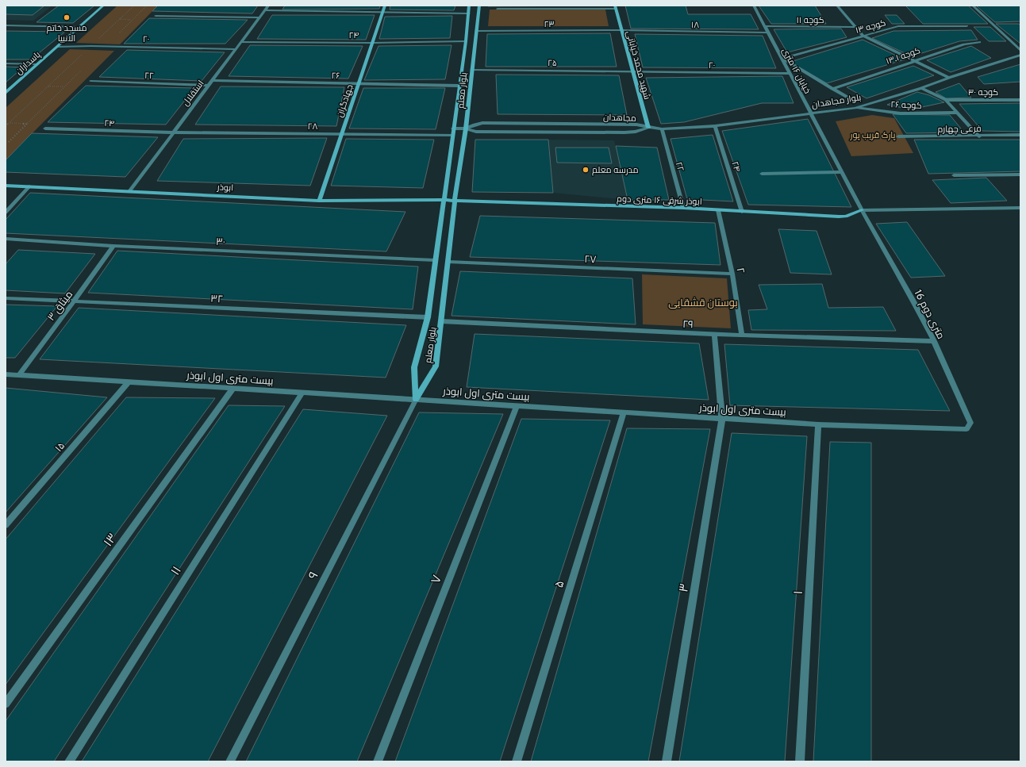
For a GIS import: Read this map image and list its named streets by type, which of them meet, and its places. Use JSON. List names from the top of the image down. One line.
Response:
{"streets":{"street":["کوچه ۱۱","۲۳","۱۸","کوچه ۱۳","۲۴","۲۰","کوچه ۱۳.۱","پاسداران","۲۵","شهید محمد خیابانی","خیابان ۱۶ متری","۲۲","۲۶","بلوار معلم","کوچه ۳۰","استقلال","جهادگران","بلوار مجاهدان","کوچه ۲۶","مجاهدان","۲۸","فرعی چهارم","ابوذر","ابوذر شرقی ۱۶ متری دوم","۳۰","۲۷","۲","۳۲","میثاق ۳","16 متری دوم","۲۹","بیست متری اول ابوذر","۱۵","۱۳","۱۱","۹","۷","۵","۳","۱"]},"crossings":[["کوچه ۱۱","خیابان ۱۶ متری"],["۲۳","۱۸"],["۲۳","شهید محمد خیابانی"],["۲۳","بلوار معلم"],["۱۸","شهید محمد خیابانی"],["۱۸","خیابان ۱۶ متری"],["کوچه ۱۳","خیابان ۱۶ متری"],["۲۴","بلوار معلم"],["۲۴","استقلال"],["۲۴","جهادگران"],["۲۴","بلوار مجاهدان"],["۲۴","۲۸"],["۲۴","ابوذر شرقی ۱۶ متری دوم"],["۲۰","پاسداران"],["۲۰","۲۵"],["۲۰","شهید محمد خیابانی"],["۲۰","خیابان ۱۶ متری"],["۲۰","استقلال"],["۲۵","شهید محمد خیابانی"],["۲۵","بلوار معلم"],["شهید محمد خیابانی","بلوار مجاهدان"],["شهید محمد خیابانی","مجاهدان"],["خیابان ۱۶ متری","بلوار مجاهدان"],["خیابان ۱۶ متری","ابوذر شرقی ۱۶ متری دوم"],["خیابان ۱۶ متری","16 متری دوم"],["۲۲","استقلال"],["۲۲","بلوار مجاهدان"],["۲۲","ابوذر شرقی ۱۶ متری دوم"],["۲۶","بلوار معلم"],["۲۶","استقلال"],["۲۶","جهادگران"],["بلوار معلم","مجاهدان"],["بلوار معلم","۲۸"],["بلوار معلم","ابوذر"],["بلوار معلم","ابوذر شرقی ۱۶ متری دوم"],["بلوار معلم","۳۰"],["بلوار معلم","۲۷"],["بلوار معلم","۳۲"],["بلوار معلم","۲۹"],["بلوار معلم","بیست متری اول ابوذر"],["بلوار معلم","۹"],["استقلال","۲۸"],["استقلال","ابوذر"],["جهادگران","۲۸"],["جهادگران","ابوذر"],["بلوار مجاهدان","کوچه ۲۶"],["بلوار مجاهدان","مجاهدان"],["ابوذر","ابوذر شرقی ۱۶ متری دوم"],["ابوذر شرقی ۱۶ متری دوم","۲"],["ابوذر شرقی ۱۶ متری دوم","16 متری دوم"],["۳۰","میثاق ۳"],["۲۷","۲"],["۲","۲۹"],["۳۲","میثاق ۳"],["میثاق ۳","بیست متری اول ابوذر"],["16 متری دوم","۲۹"],["16 متری دوم","بیست متری اول ابوذر"],["۲۹","۳"],["بیست متری اول ابوذر","۱۵"],["بیست متری اول ابوذر","۱۳"],["بیست متری اول ابوذر","۱۱"],["بیست متری اول ابوذر","۹"],["بیست متری اول ابوذر","۷"],["بیست متری اول ابوذر","۵"],["بیست متری اول ابوذر","۳"],["بیست متری اول ابوذر","۱"]],"parks":["پارک قریب پور","بوستان قشقایی"],"places":["مسجد خاتم الانبیا","مدرسه معلم"]}
